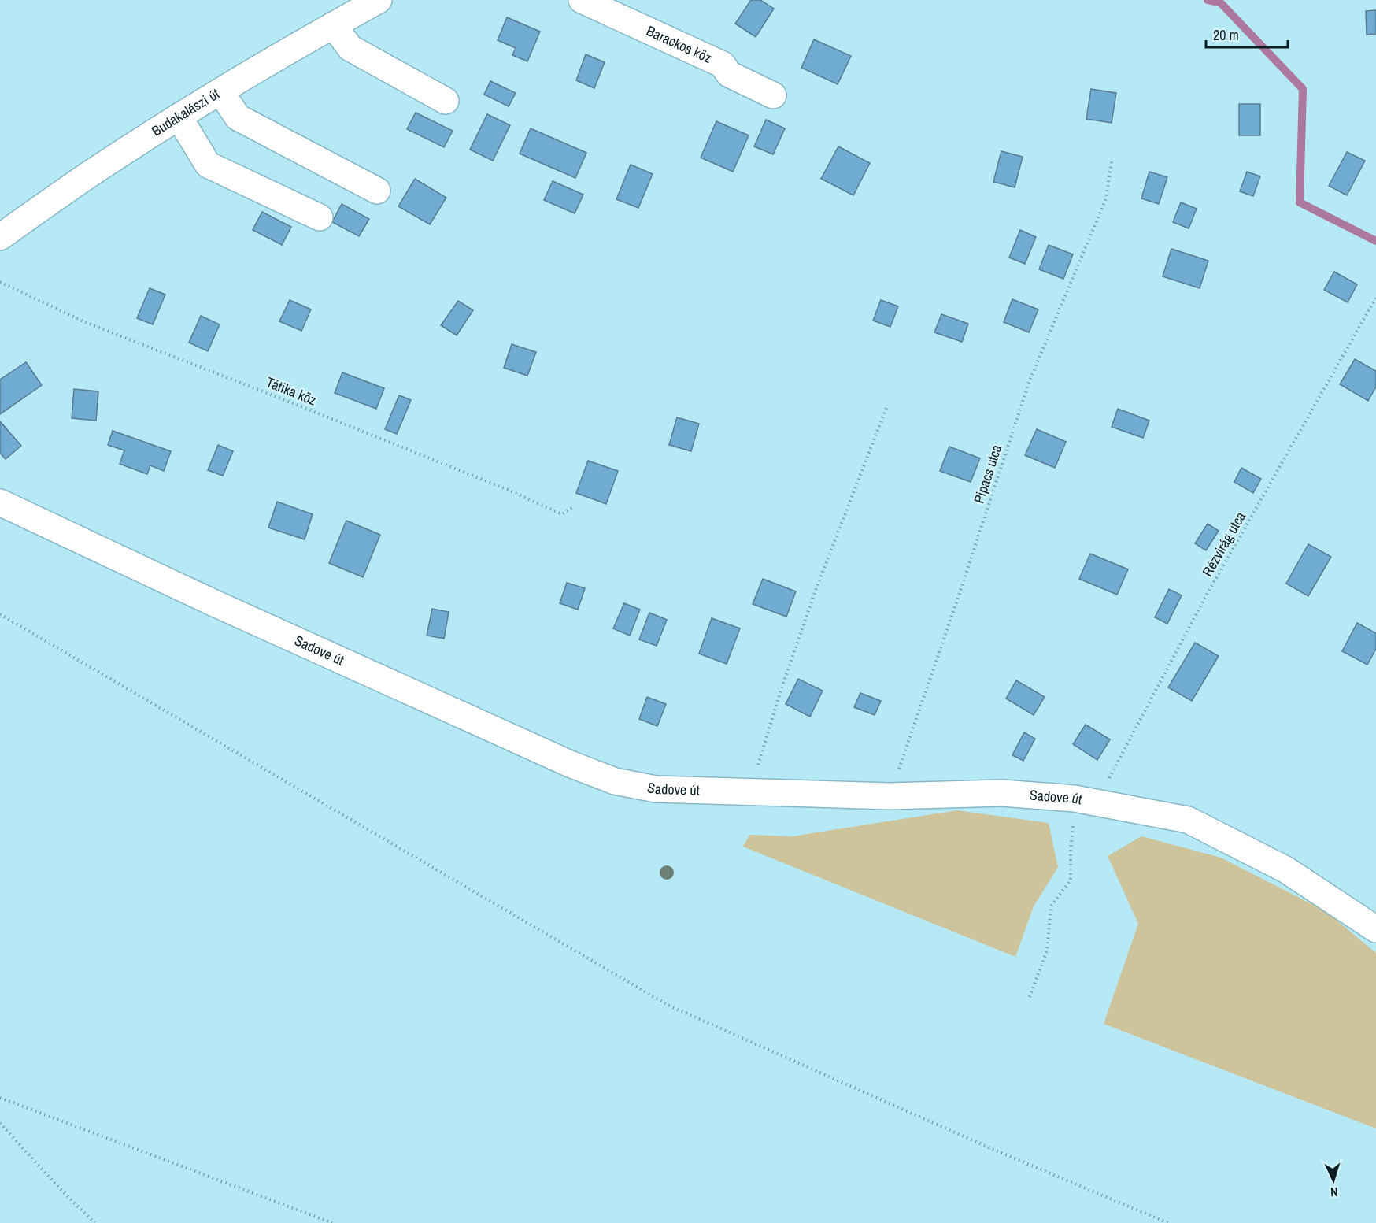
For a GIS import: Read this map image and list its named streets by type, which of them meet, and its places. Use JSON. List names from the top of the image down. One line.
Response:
{"streets":{"street":["Barackos köz","Budakalászi út","Sadove út"],"path":["Tátika köz","Pipacs utca","Rézvirág utca"]},"crossings":[["Pipacs utca","Sadove út"],["Rézvirág utca","Sadove út"]],"scale_bar":"20 m","north":"bottom"}
